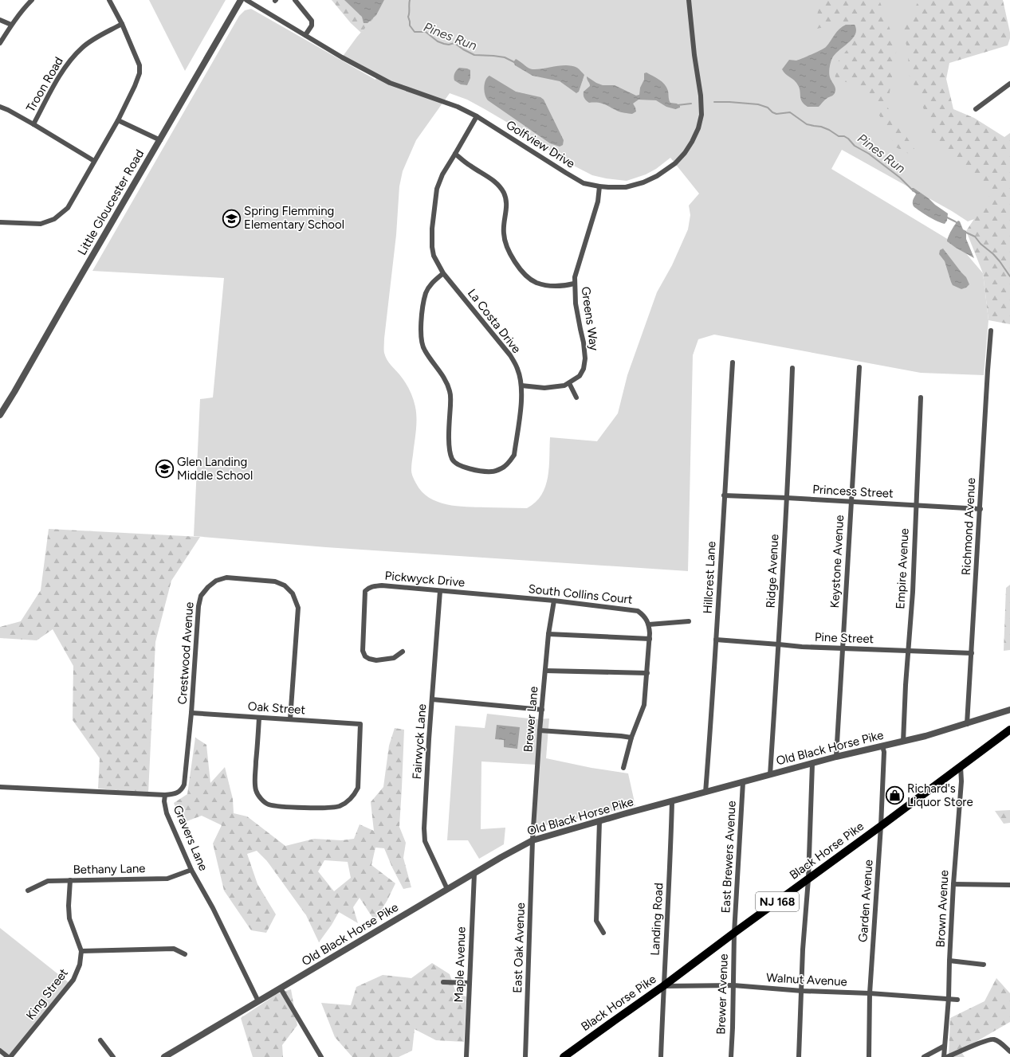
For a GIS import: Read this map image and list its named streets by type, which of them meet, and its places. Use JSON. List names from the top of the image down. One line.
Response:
{"streets":{"main road":["Black Horse Pike","NJ 168"],"street":["Troon Road","Golfview Drive","Little Gloucester Road","Greens Way","La Costa Drive","Princess Street","Richmond Avenue","Keystone Avenue","Empire Avenue","Ridge Avenue","Hillcrest Lane","Pickwyck Drive","South Collins Court","Pine Street","Crestwood Avenue","Oak Street","Brewer Lane","Fairwyck Lane","Old Black Horse Pike","Gravers Lane","East Brewers Avenue","Bethany Lane","Garden Avenue","Brown Avenue","Landing Road","East Oak Avenue","Maple Avenue","Walnut Avenue","King Street","Brewer Avenue"]},"crossings":[["Golfview Drive","Greens Way"],["Golfview Drive","La Costa Drive"],["Greens Way","La Costa Drive"],["Princess Street","Richmond Avenue"],["Princess Street","Keystone Avenue"],["Princess Street","Empire Avenue"],["Princess Street","Ridge Avenue"],["Princess Street","Hillcrest Lane"],["Richmond Avenue","Pine Street"],["Richmond Avenue","Old Black Horse Pike"],["Keystone Avenue","Pine Street"],["Keystone Avenue","Old Black Horse Pike"],["Empire Avenue","Pine Street"],["Empire Avenue","Old Black Horse Pike"],["Ridge Avenue","Pine Street"],["Ridge Avenue","Old Black Horse Pike"],["Hillcrest Lane","Pine Street"],["Hillcrest Lane","Old Black Horse Pike"],["Pickwyck Drive","South Collins Court"],["Pickwyck Drive","Fairwyck Lane"],["South Collins Court","Brewer Lane"],["Crestwood Avenue","Oak Street"],["Crestwood Avenue","Gravers Lane"],["Brewer Lane","Old Black Horse Pike"],["Brewer Lane","East Oak Avenue"],["Fairwyck Lane","Old Black Horse Pike"],["Old Black Horse Pike","Gravers Lane"],["Old Black Horse Pike","East Brewers Avenue"],["Old Black Horse Pike","Garden Avenue"],["Old Black Horse Pike","Landing Road"],["Old Black Horse Pike","East Oak Avenue"],["Old Black Horse Pike","Maple Avenue"],["Gravers Lane","Bethany Lane"],["Black Horse Pike","East Brewers Avenue"],["Black Horse Pike","Garden Avenue"],["Black Horse Pike","Brown Avenue"],["Black Horse Pike","Landing Road"],["Black Horse Pike","Walnut Avenue"],["Black Horse Pike","Brewer Avenue"],["East Brewers Avenue","Brewer Avenue"],["Bethany Lane","King Street"],["Garden Avenue","Walnut Avenue"],["Brown Avenue","Walnut Avenue"],["Landing Road","Walnut Avenue"],["Walnut Avenue","Brewer Avenue"]],"water":["Pines Run"],"places":{"school or university":["Spring Flemming Elementary School","Glen Landing Middle School"],"shop":["Richard's Liquor Store"]}}
